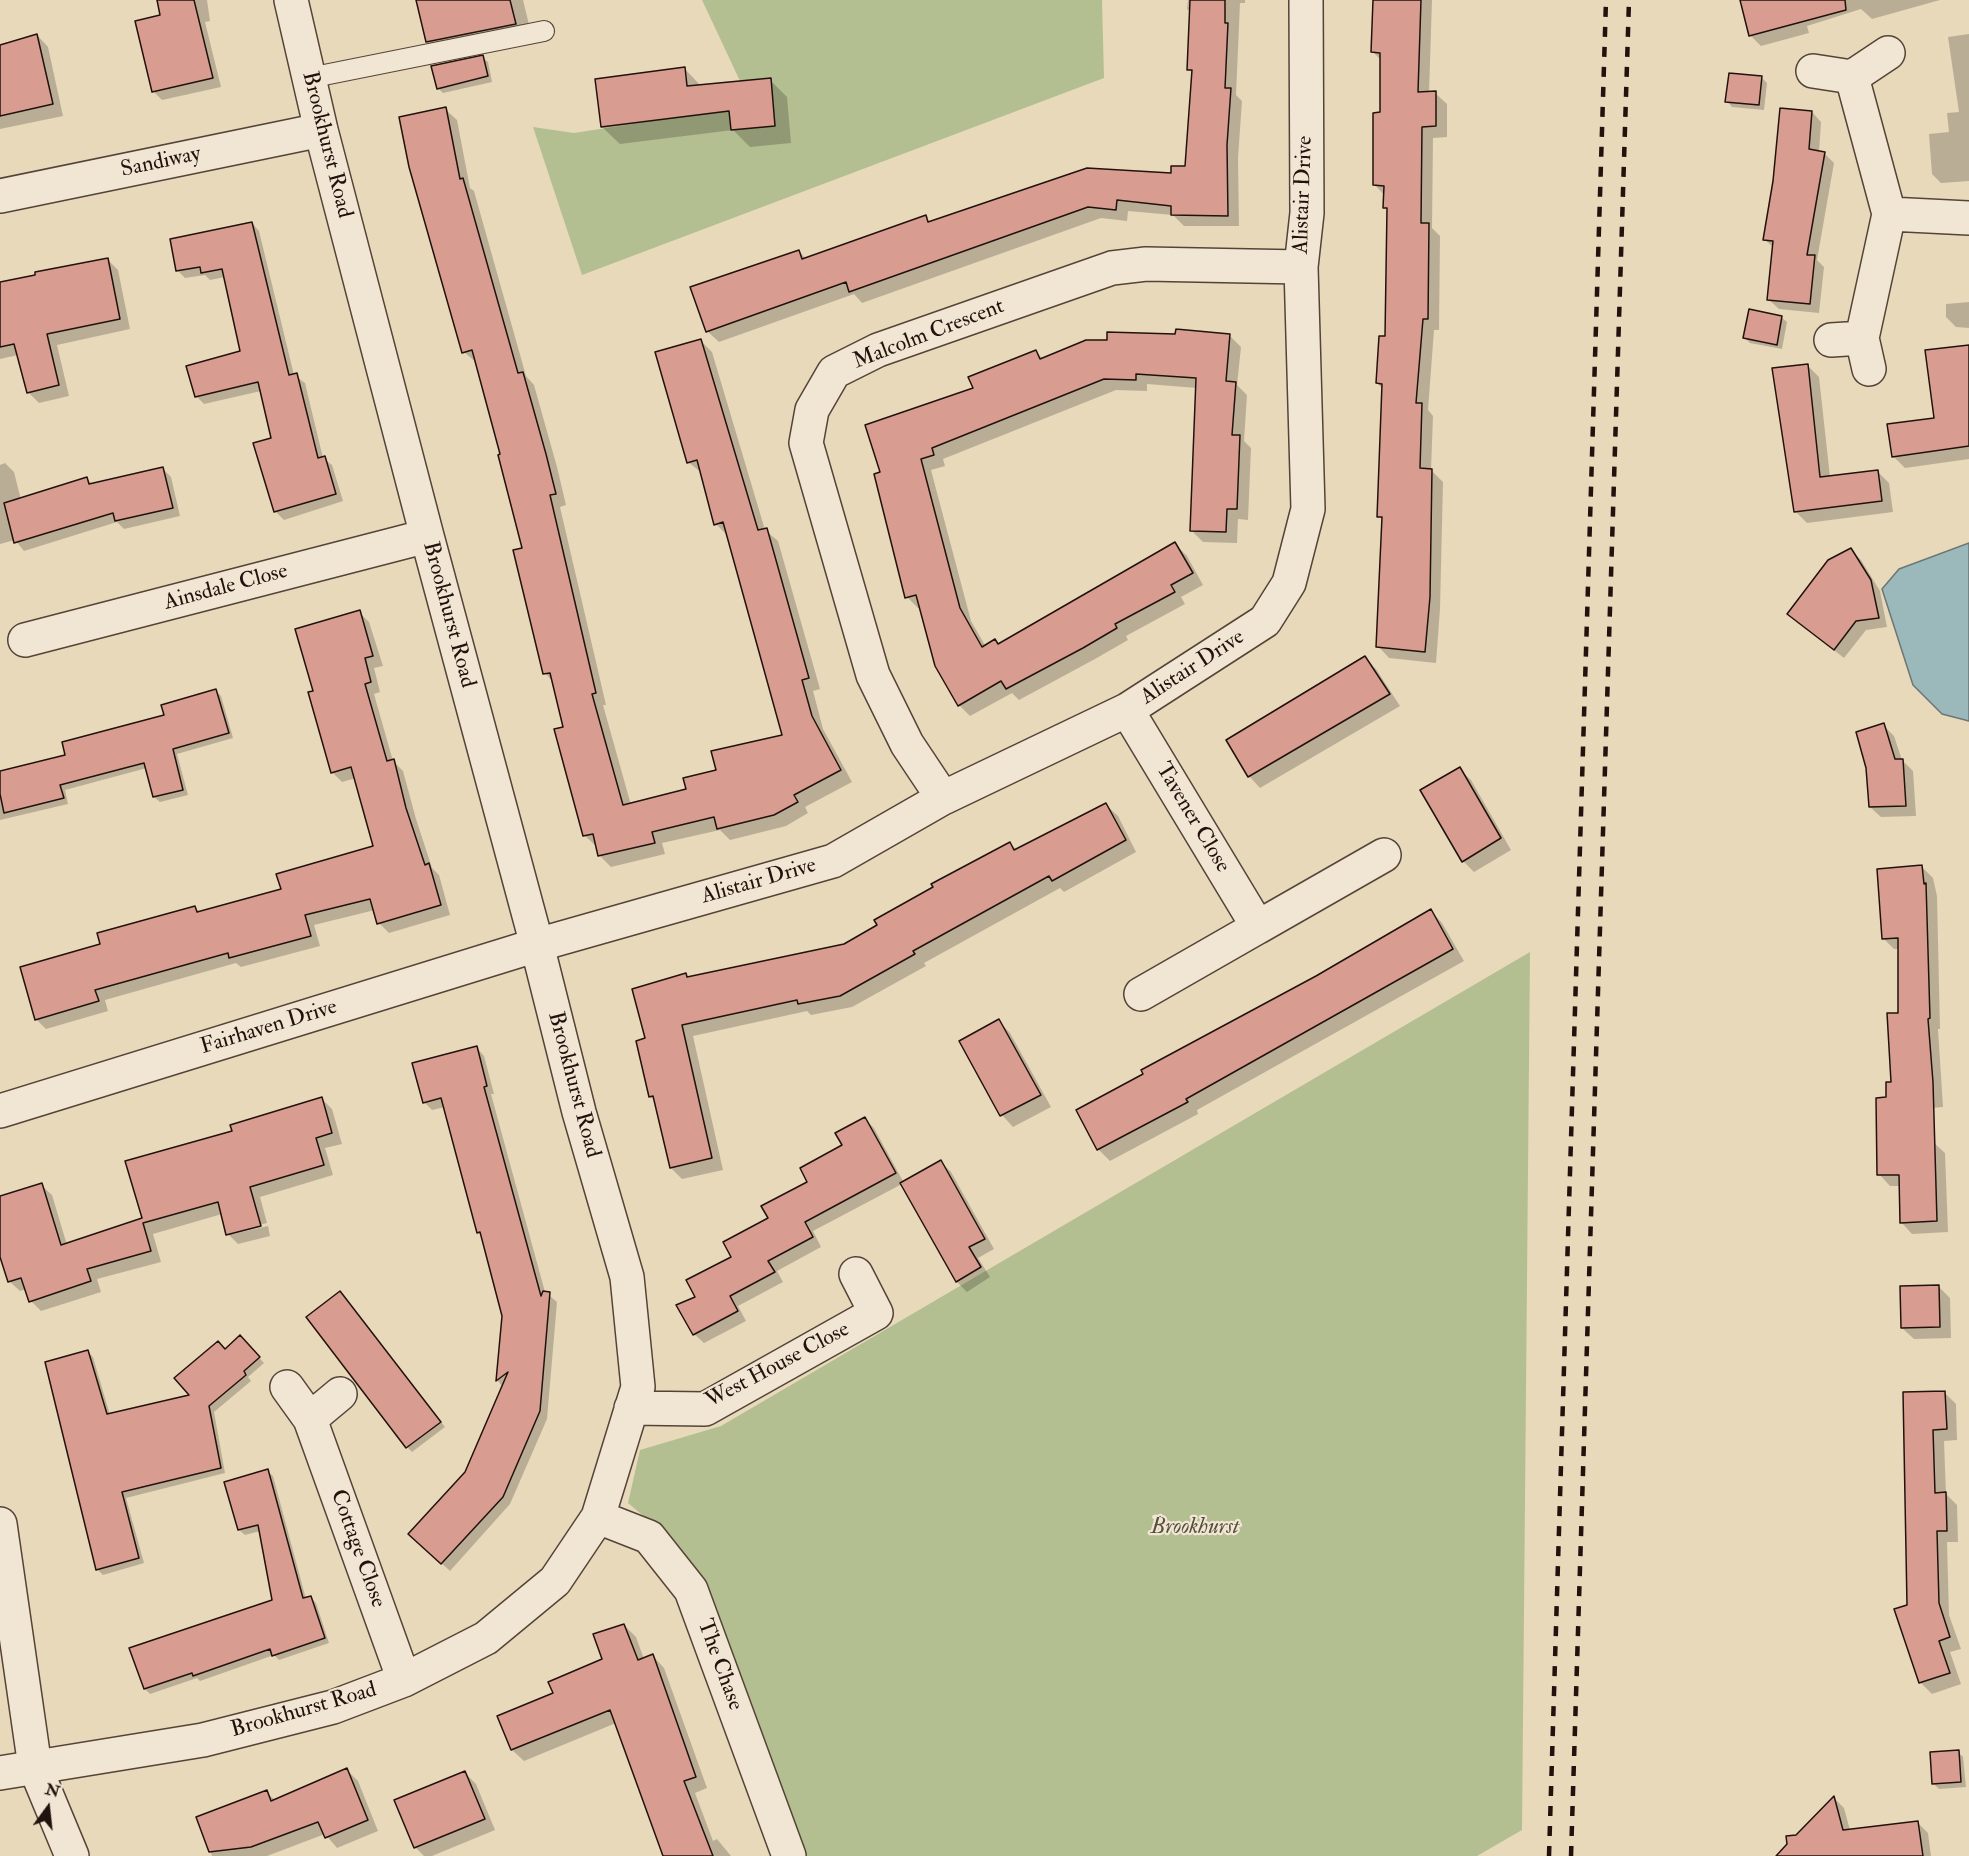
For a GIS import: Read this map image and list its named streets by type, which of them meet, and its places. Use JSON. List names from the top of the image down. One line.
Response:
{"streets":{"street":["Brookhurst Road","Sandiway","Alistair Drive","Malcolm Crescent","Ainsdale Close","Tavener Close","Fairhaven Drive","West House Close","Cottage Close","The Chase"]},"crossings":[["Brookhurst Road","Sandiway"],["Brookhurst Road","Alistair Drive"],["Brookhurst Road","Ainsdale Close"],["Brookhurst Road","Fairhaven Drive"],["Brookhurst Road","West House Close"],["Brookhurst Road","Cottage Close"],["Brookhurst Road","The Chase"],["Alistair Drive","Malcolm Crescent"],["Alistair Drive","Tavener Close"],["Alistair Drive","Fairhaven Drive"]],"parks":["Brookhurst"],"north":"top"}
